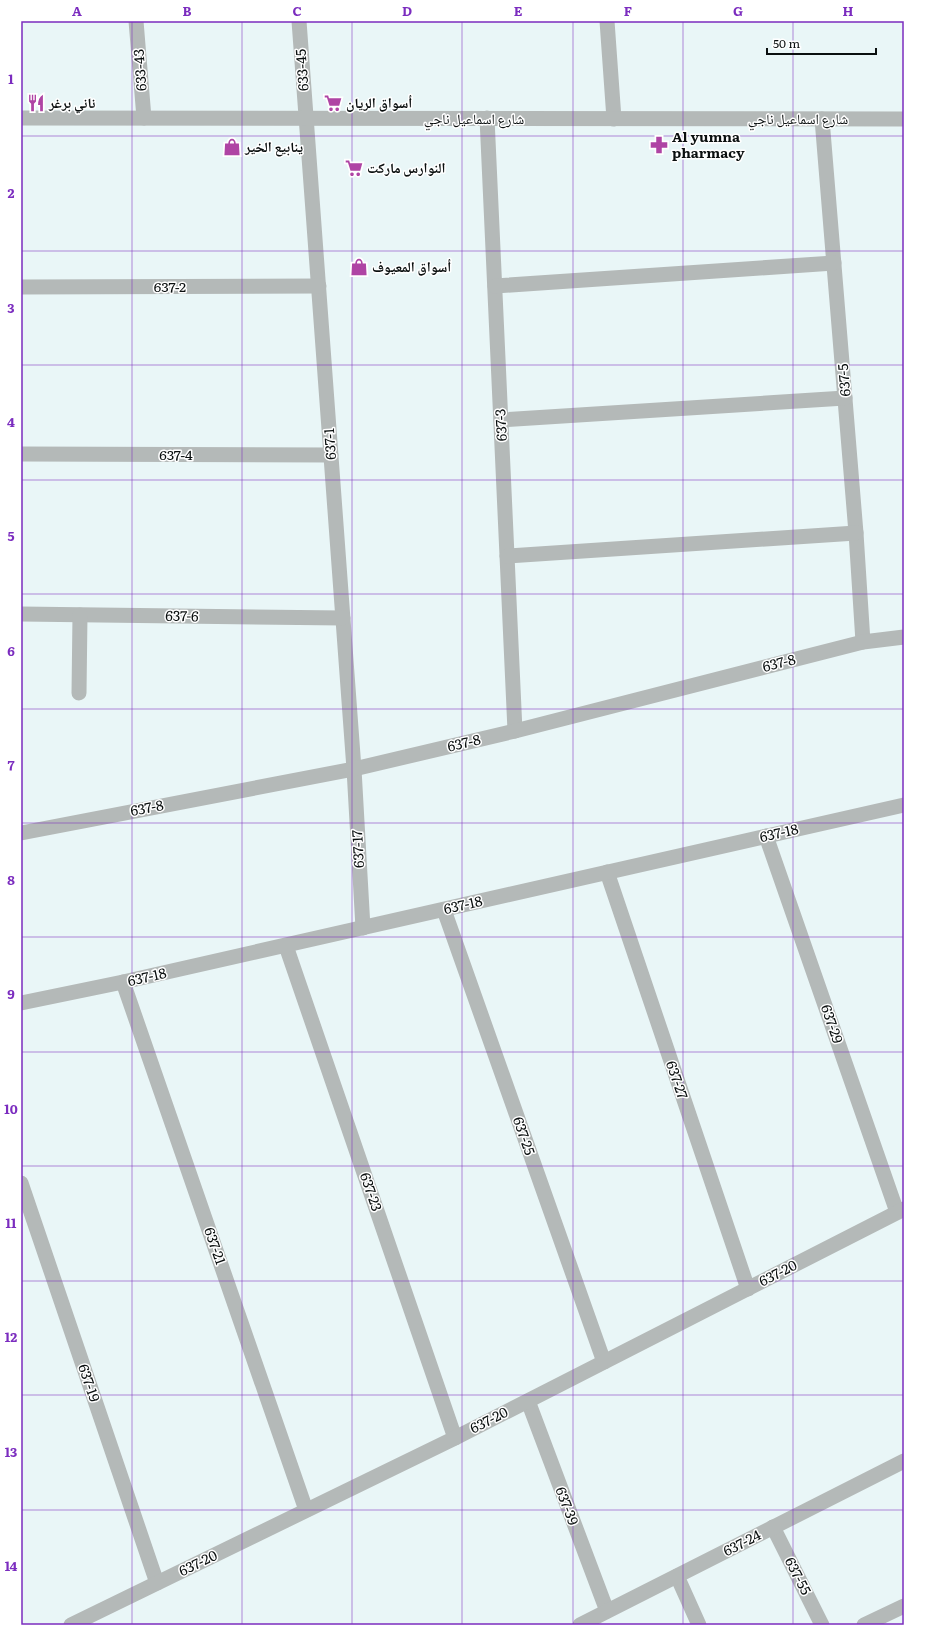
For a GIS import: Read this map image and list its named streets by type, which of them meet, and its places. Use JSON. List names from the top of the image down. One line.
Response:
{"streets":{"street":["633-43","633-45","شارع اسماعيل ناجي","637-2","637-5","637-3","637-1","637-4","637-6","637-8","637-18","637-17","637-29","637-27","637-25","637-23","637-21","637-20","637-19","637-39","637-24","637-55"]},"crossings":[["633-43","شارع اسماعيل ناجي"],["633-45","شارع اسماعيل ناجي"],["633-45","637-1"],["شارع اسماعيل ناجي","637-5"],["شارع اسماعيل ناجي","637-3"],["شارع اسماعيل ناجي","637-1"],["637-2","637-1"],["637-5","637-8"],["637-3","637-8"],["637-1","637-4"],["637-1","637-6"],["637-1","637-8"],["637-1","637-17"],["637-8","637-17"],["637-18","637-17"],["637-18","637-29"],["637-18","637-27"],["637-18","637-25"],["637-18","637-23"],["637-18","637-21"],["637-29","637-20"],["637-27","637-20"],["637-25","637-20"],["637-23","637-20"],["637-21","637-20"],["637-20","637-19"],["637-20","637-39"],["637-39","637-24"],["637-24","637-55"]],"places":{"restaurant":["ناني برغر"],"supermarket":["أسواق الريان","النوارس ماركت"],"pharmacy":["Al yumna pharmacy"],"shop":["ينابيع الخير","أسواق المعيوف"]},"scale_bar":"50 m","grid":{"columns":["A","B","C","D","E","F","G","H"],"rows":["1","2","3","4","5","6","7","8","9","10","11","12","13","14"]}}
